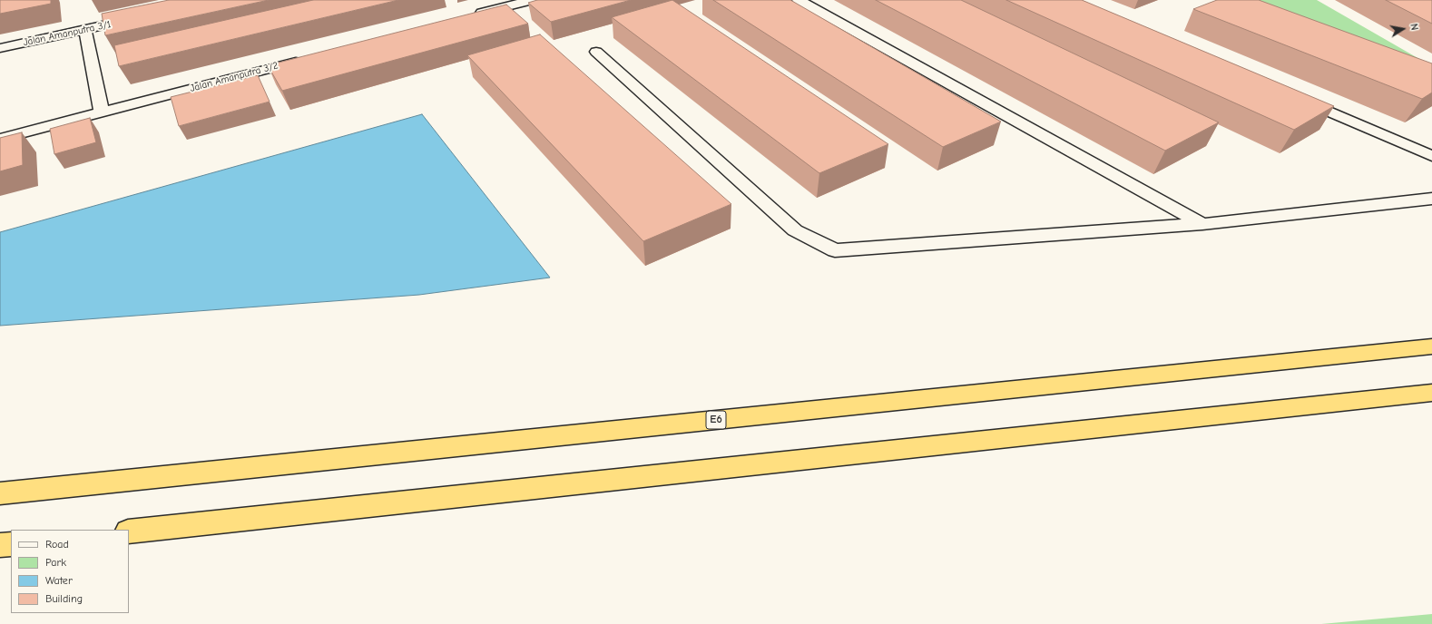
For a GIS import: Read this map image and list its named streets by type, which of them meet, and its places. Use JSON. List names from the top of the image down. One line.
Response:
{"streets":{"highway":["E6"],"street":["Jalan Amanputra 3/1","Jalan Amanputra 3/2"]},"legend":["Road","Park","Water","Building"],"north":"right"}
